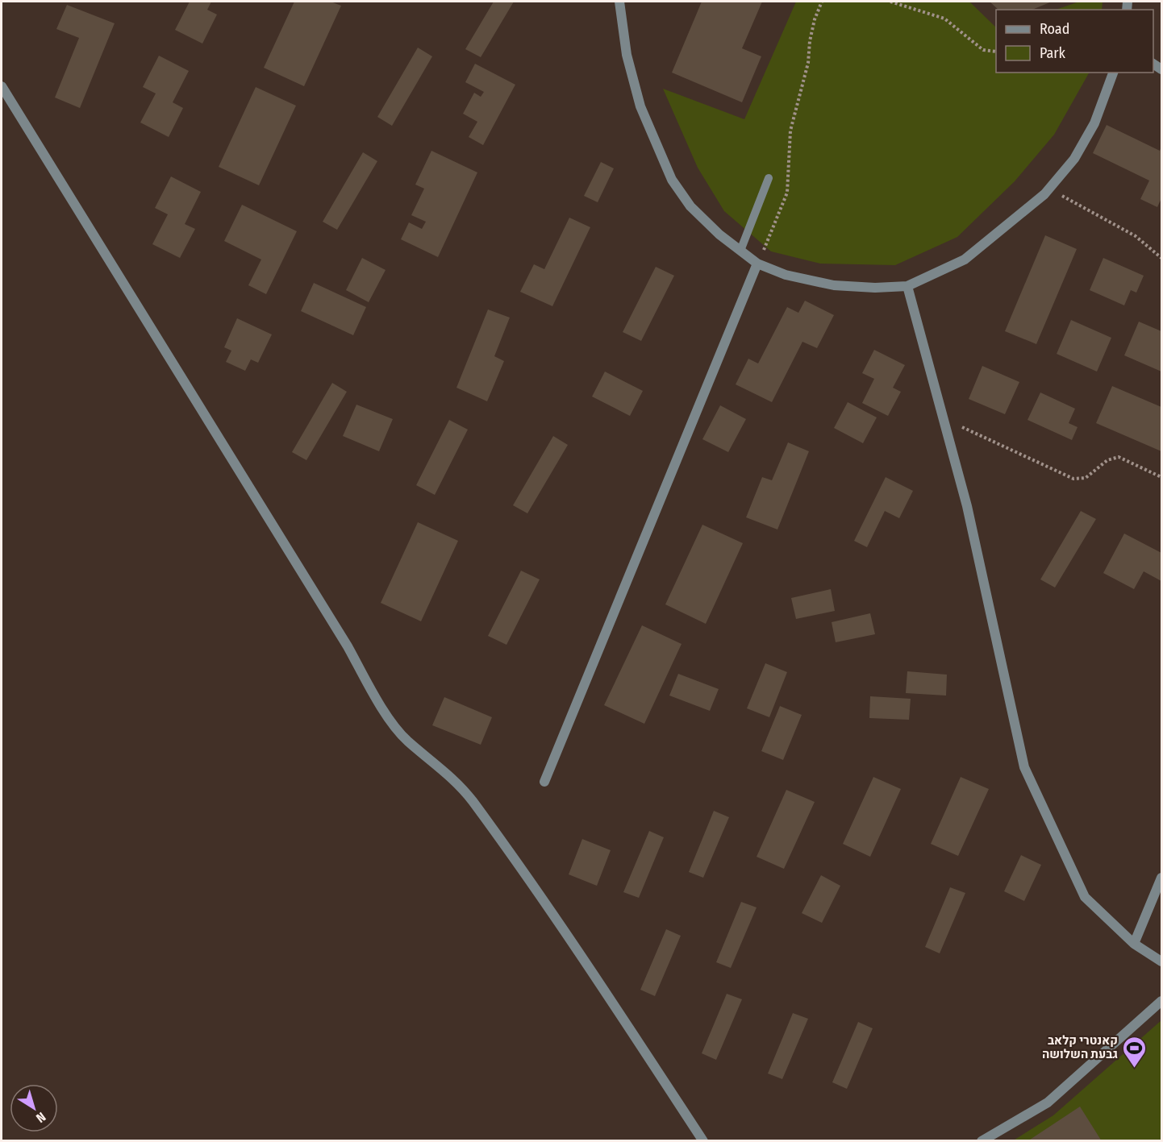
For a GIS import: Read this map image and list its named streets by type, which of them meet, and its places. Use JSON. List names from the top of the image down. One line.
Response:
{"places":{"sports":["קאנטרי קלאב גבעת השלושה"]},"legend":["Road","Park"],"north":"bottom right"}
